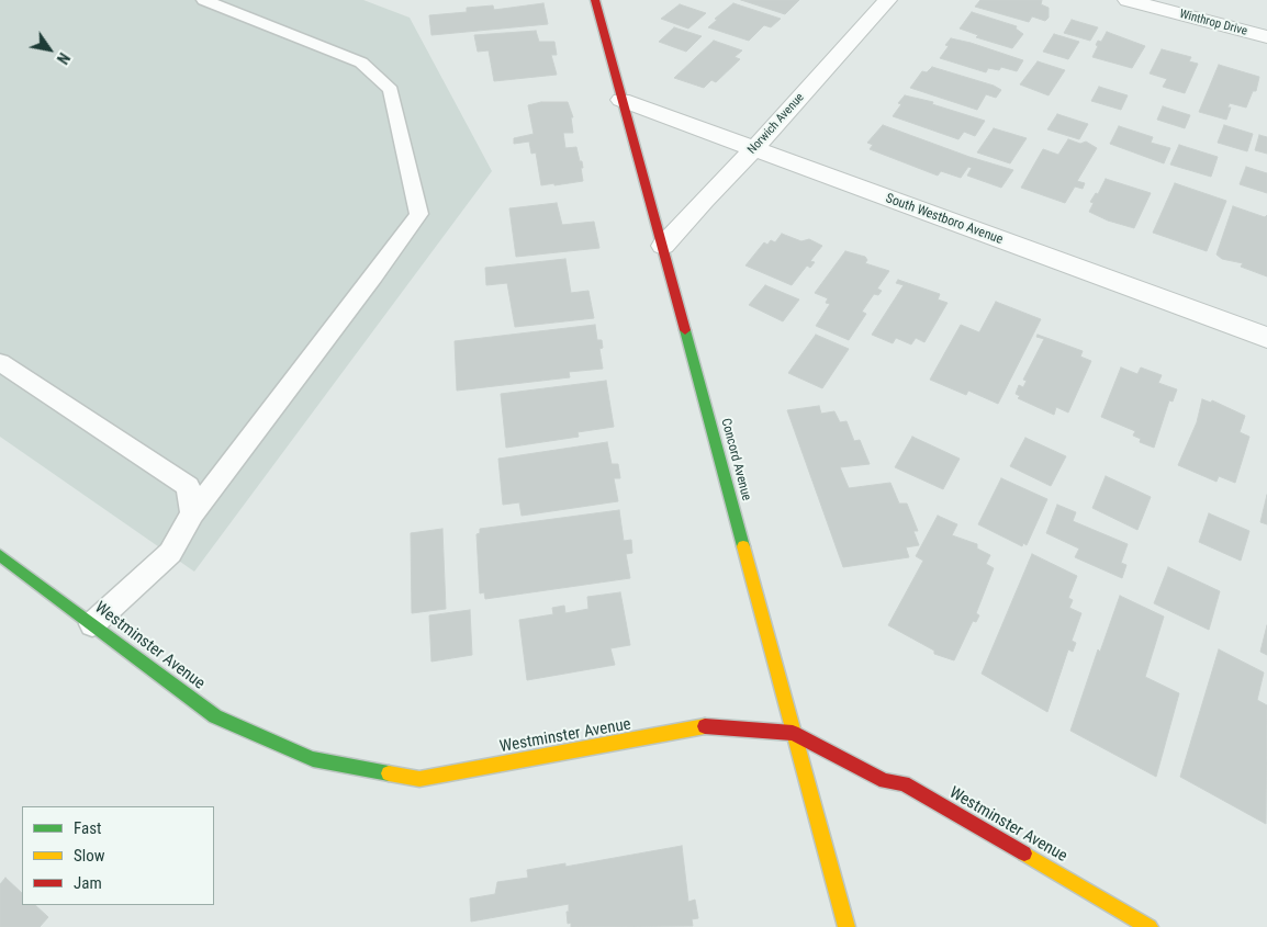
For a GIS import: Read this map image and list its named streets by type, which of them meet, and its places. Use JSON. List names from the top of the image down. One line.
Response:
{"streets":{"street":["Winthrop Drive","Norwich Avenue","South Westboro Avenue","Concord Avenue","Westminster Avenue"]},"crossings":[["Norwich Avenue","South Westboro Avenue"],["Norwich Avenue","Concord Avenue"],["South Westboro Avenue","Concord Avenue"],["Concord Avenue","Westminster Avenue"]],"legend":["Fast","Slow","Jam"],"north":"bottom right"}
